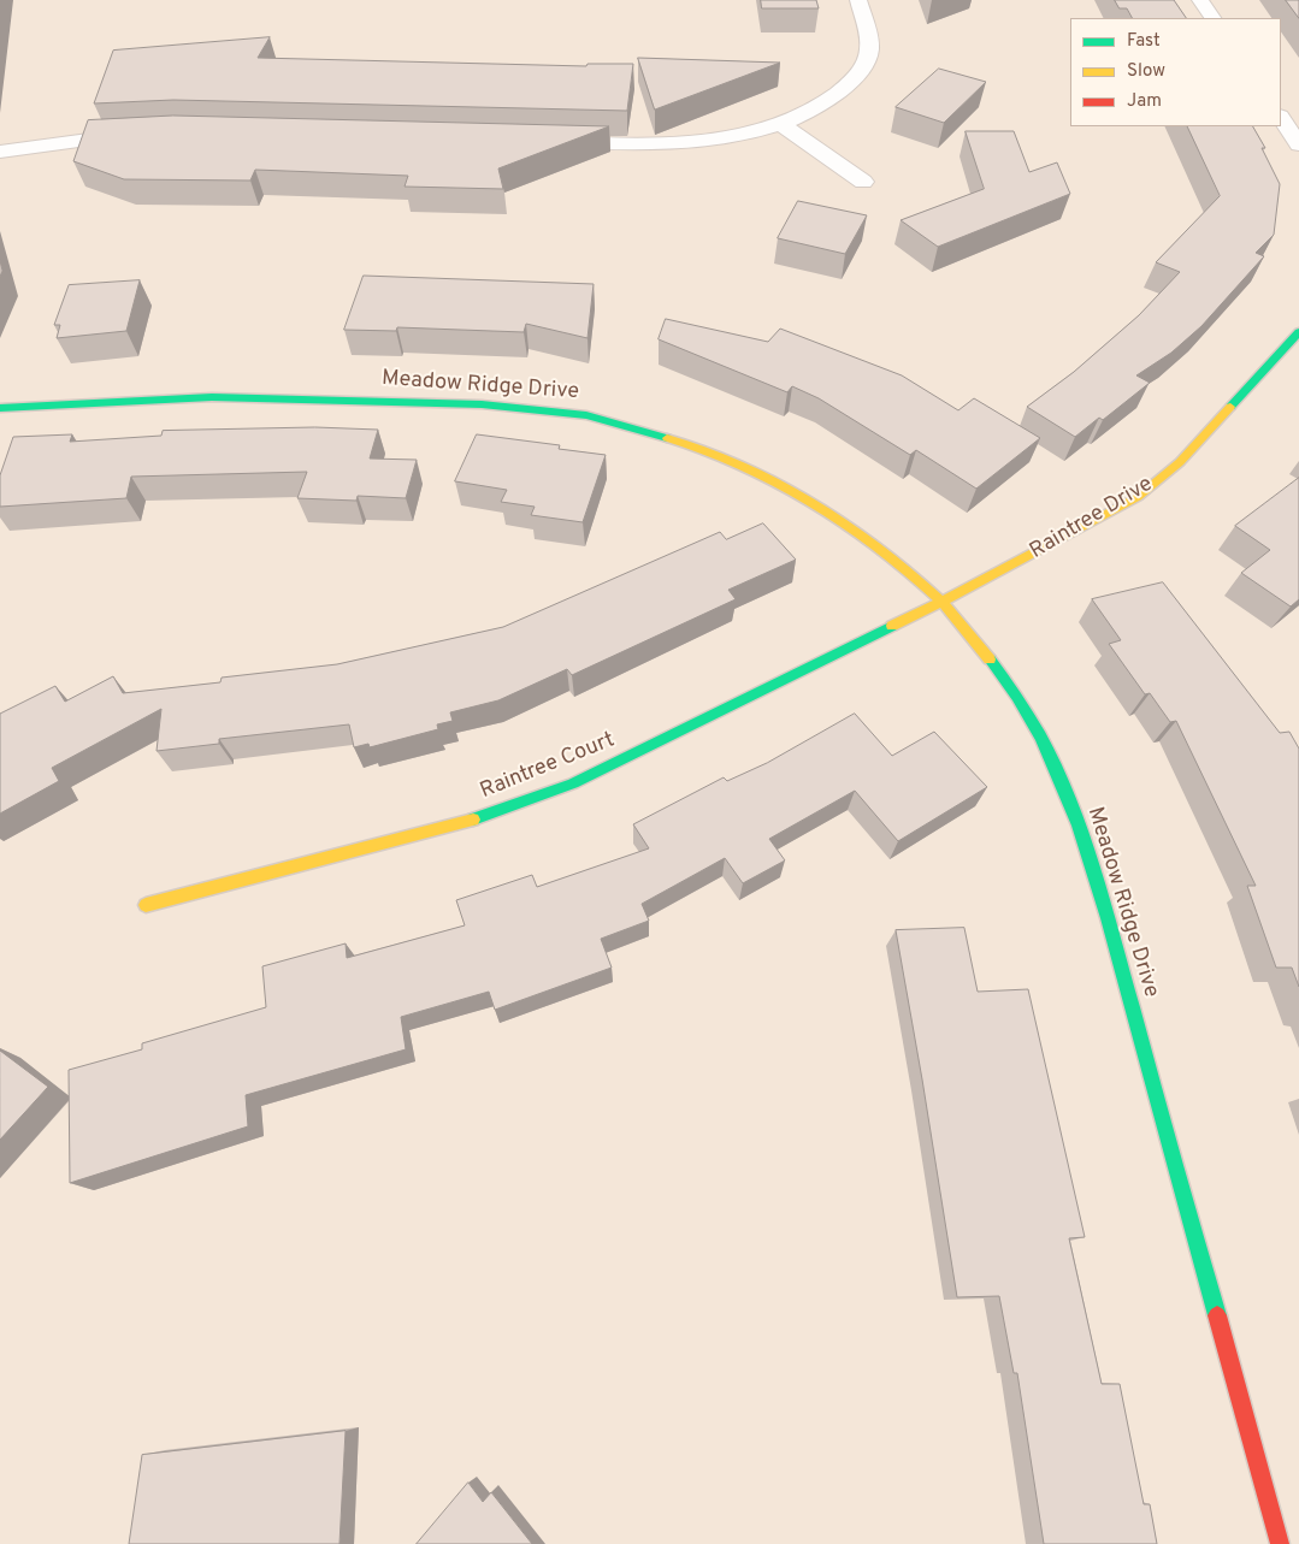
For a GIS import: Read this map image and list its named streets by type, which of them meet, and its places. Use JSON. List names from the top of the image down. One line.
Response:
{"streets":{"street":["Meadow Ridge Drive","Raintree Drive","Raintree Court"]},"crossings":[["Meadow Ridge Drive","Raintree Drive"],["Meadow Ridge Drive","Raintree Court"],["Raintree Drive","Raintree Court"]],"legend":["Fast","Slow","Jam"]}
